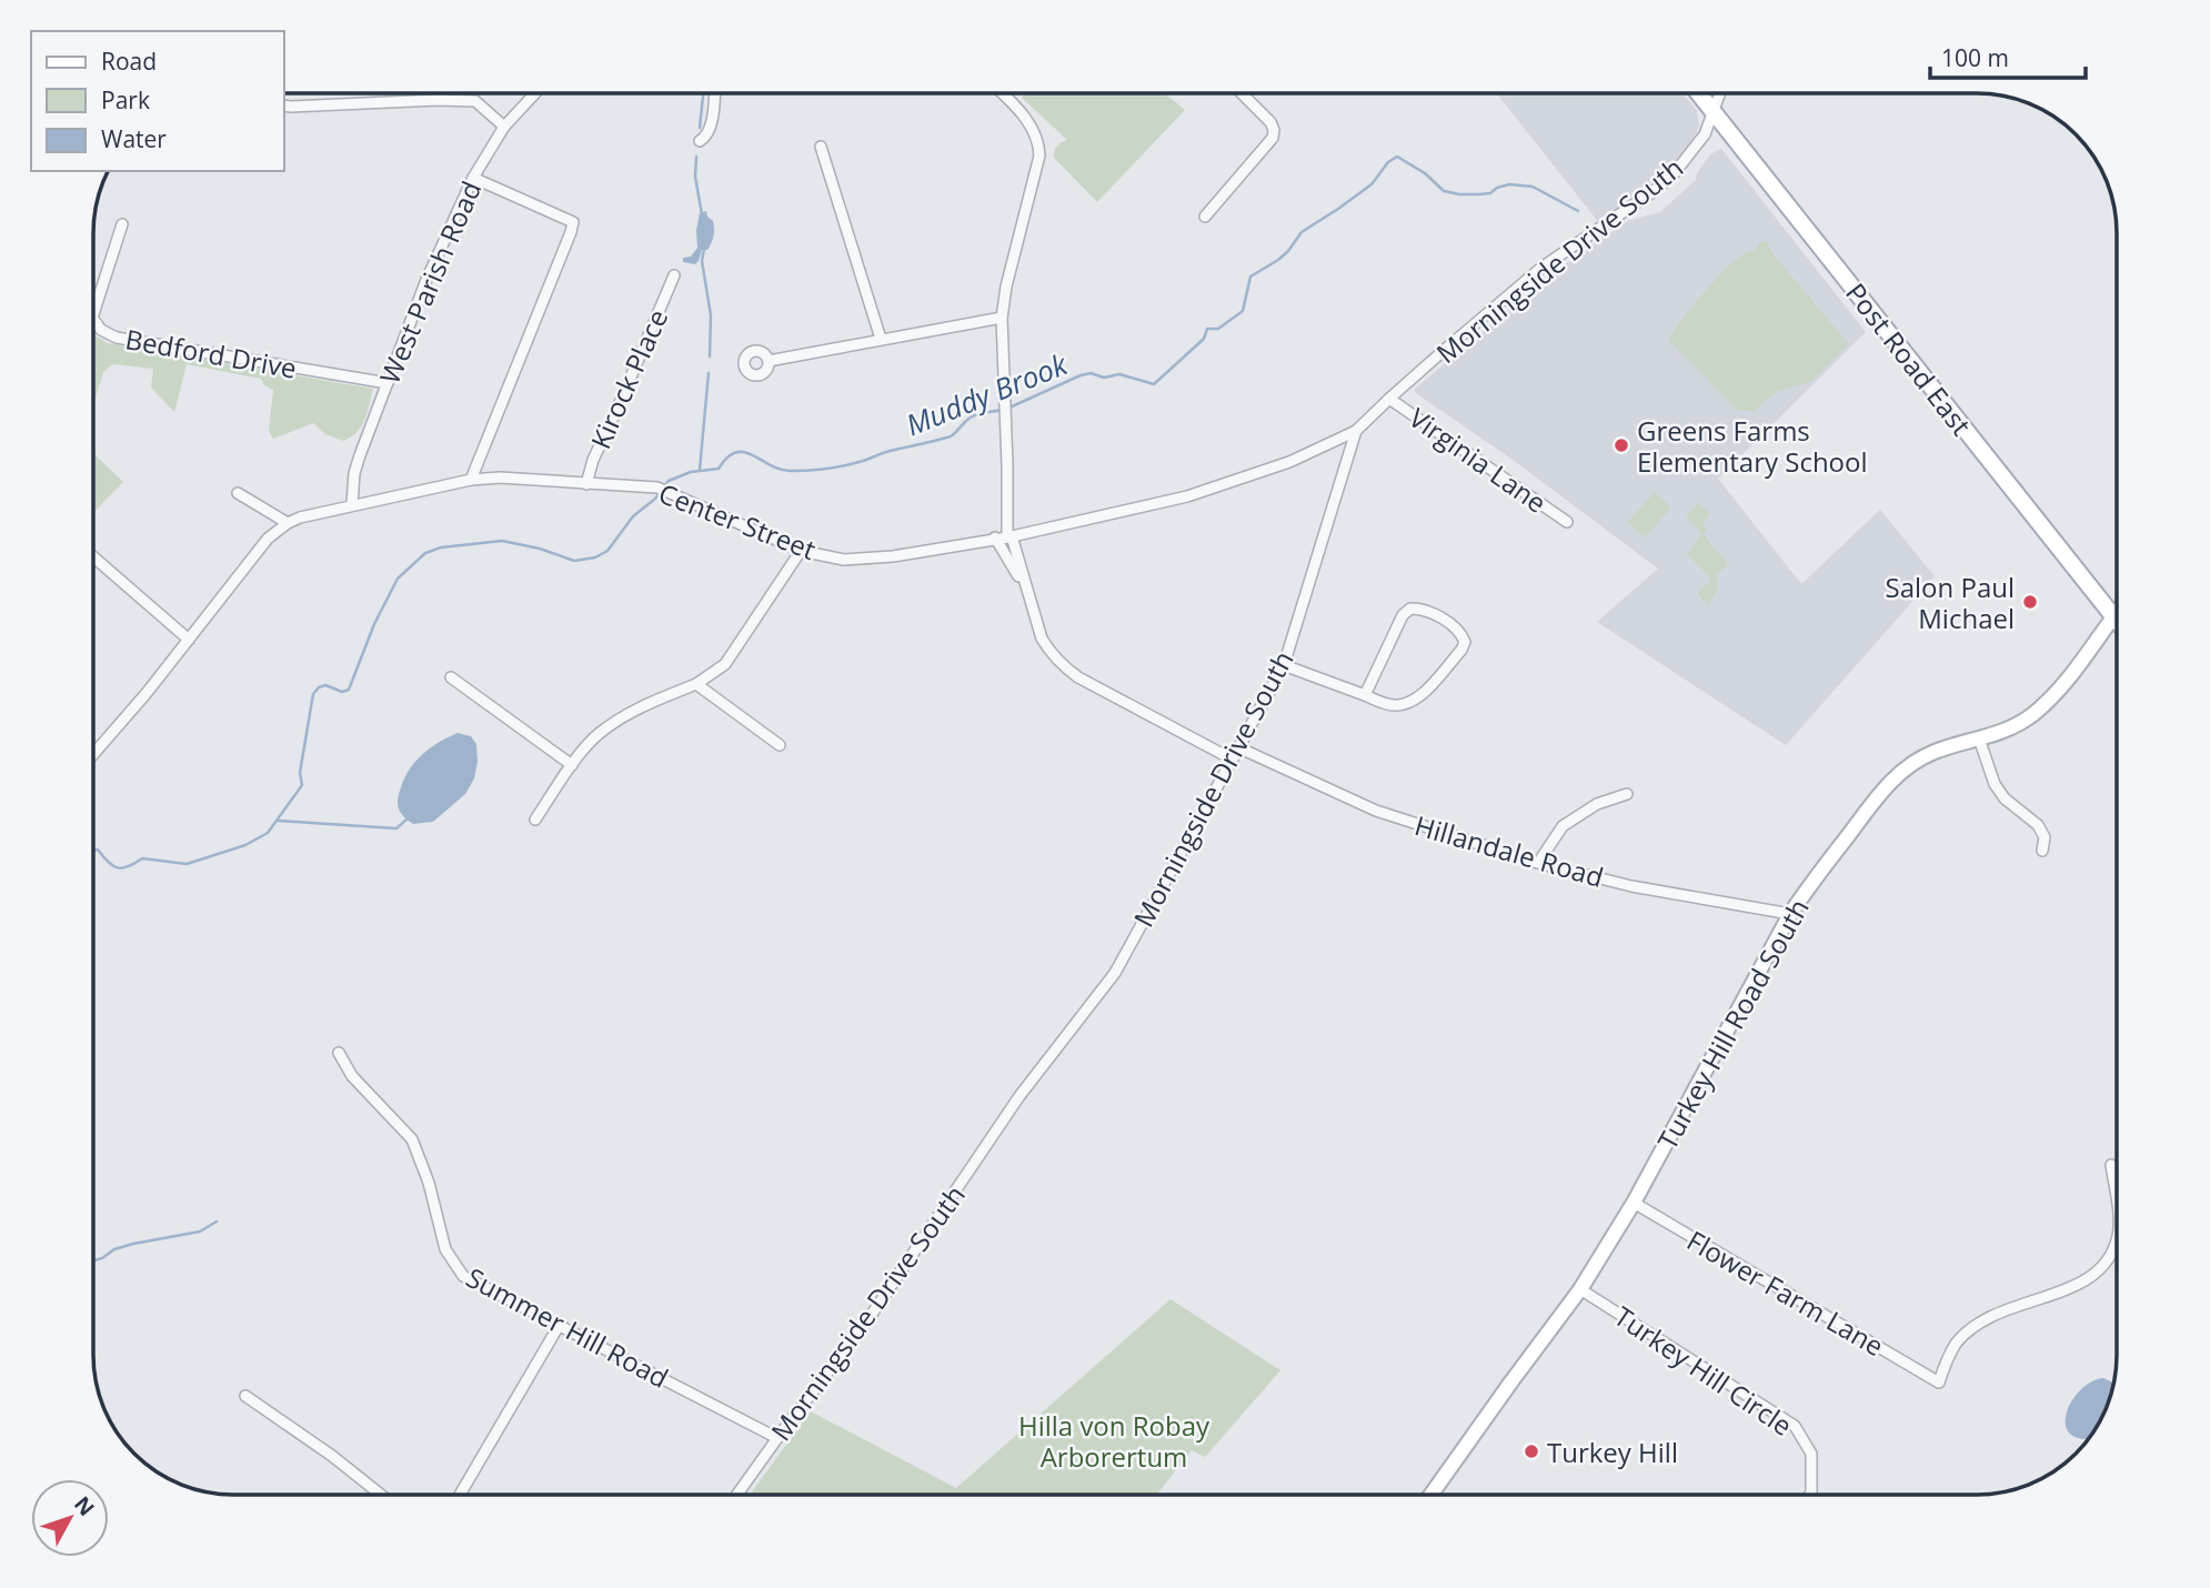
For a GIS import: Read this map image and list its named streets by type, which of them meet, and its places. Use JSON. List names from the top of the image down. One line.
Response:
{"streets":{"main road":["Post Road East"],"street":["Morningside Drive South","West Parish Road","Bedford Drive","Kirock Place","Virginia Lane","Center Street","Hillandale Road","Turkey Hill Road South","Flower Farm Lane","Summer Hill Road","Turkey Hill Circle"]},"crossings":[["Morningside Drive South","Post Road East"],["Morningside Drive South","Virginia Lane"],["Morningside Drive South","Center Street"],["Morningside Drive South","Hillandale Road"],["Morningside Drive South","Summer Hill Road"],["West Parish Road","Bedford Drive"],["West Parish Road","Center Street"],["Post Road East","Turkey Hill Road South"],["Kirock Place","Center Street"],["Hillandale Road","Turkey Hill Road South"],["Turkey Hill Road South","Flower Farm Lane"],["Turkey Hill Road South","Turkey Hill Circle"]],"water":["Muddy Brook"],"parks":["Hilla von Robay Arborertum"],"places":["Greens Farms Elementary School","Salon Paul Michael","Turkey Hill"],"legend":["Road","Park","Water"],"scale_bar":"100 m","north":"top right"}
